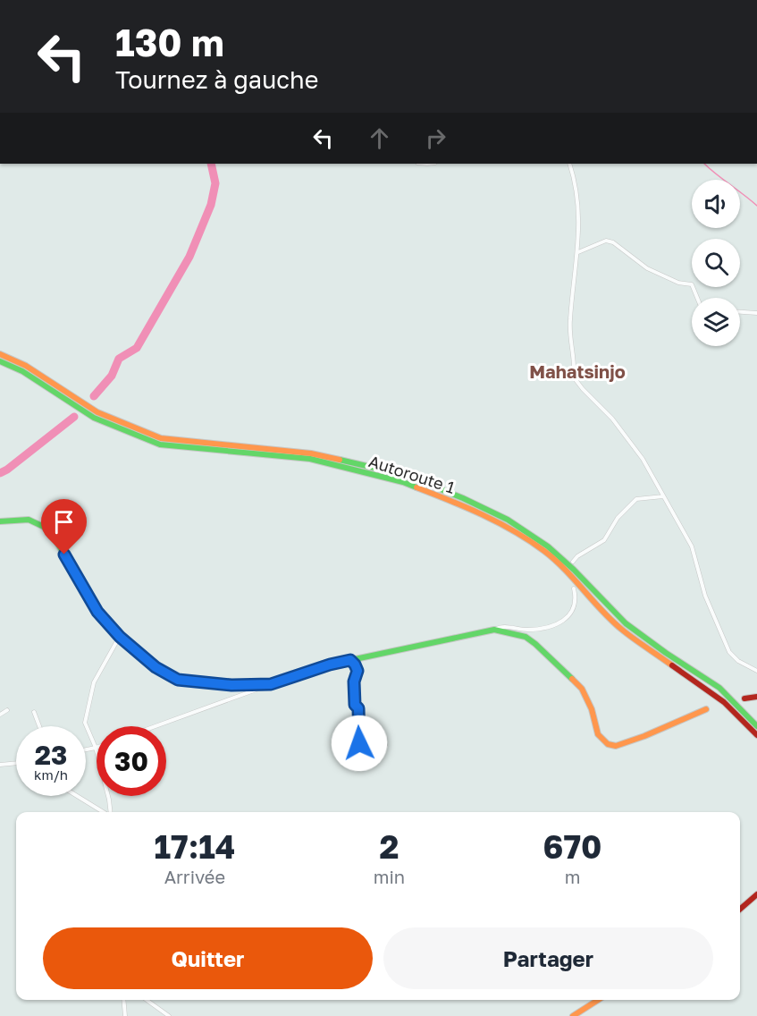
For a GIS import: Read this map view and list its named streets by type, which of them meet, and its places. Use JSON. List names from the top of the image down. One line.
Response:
{"streets":{"main road":["Autoroute 1"]},"districts":["Mahatsinjo"],"page":{"turn":["130 m","Tournez à gauche"],"speed":"23 km/h","limit":"30","eta":["17:14","Arrivée","2","min","670","m"],"buttons":["Quitter","Partager"]}}
